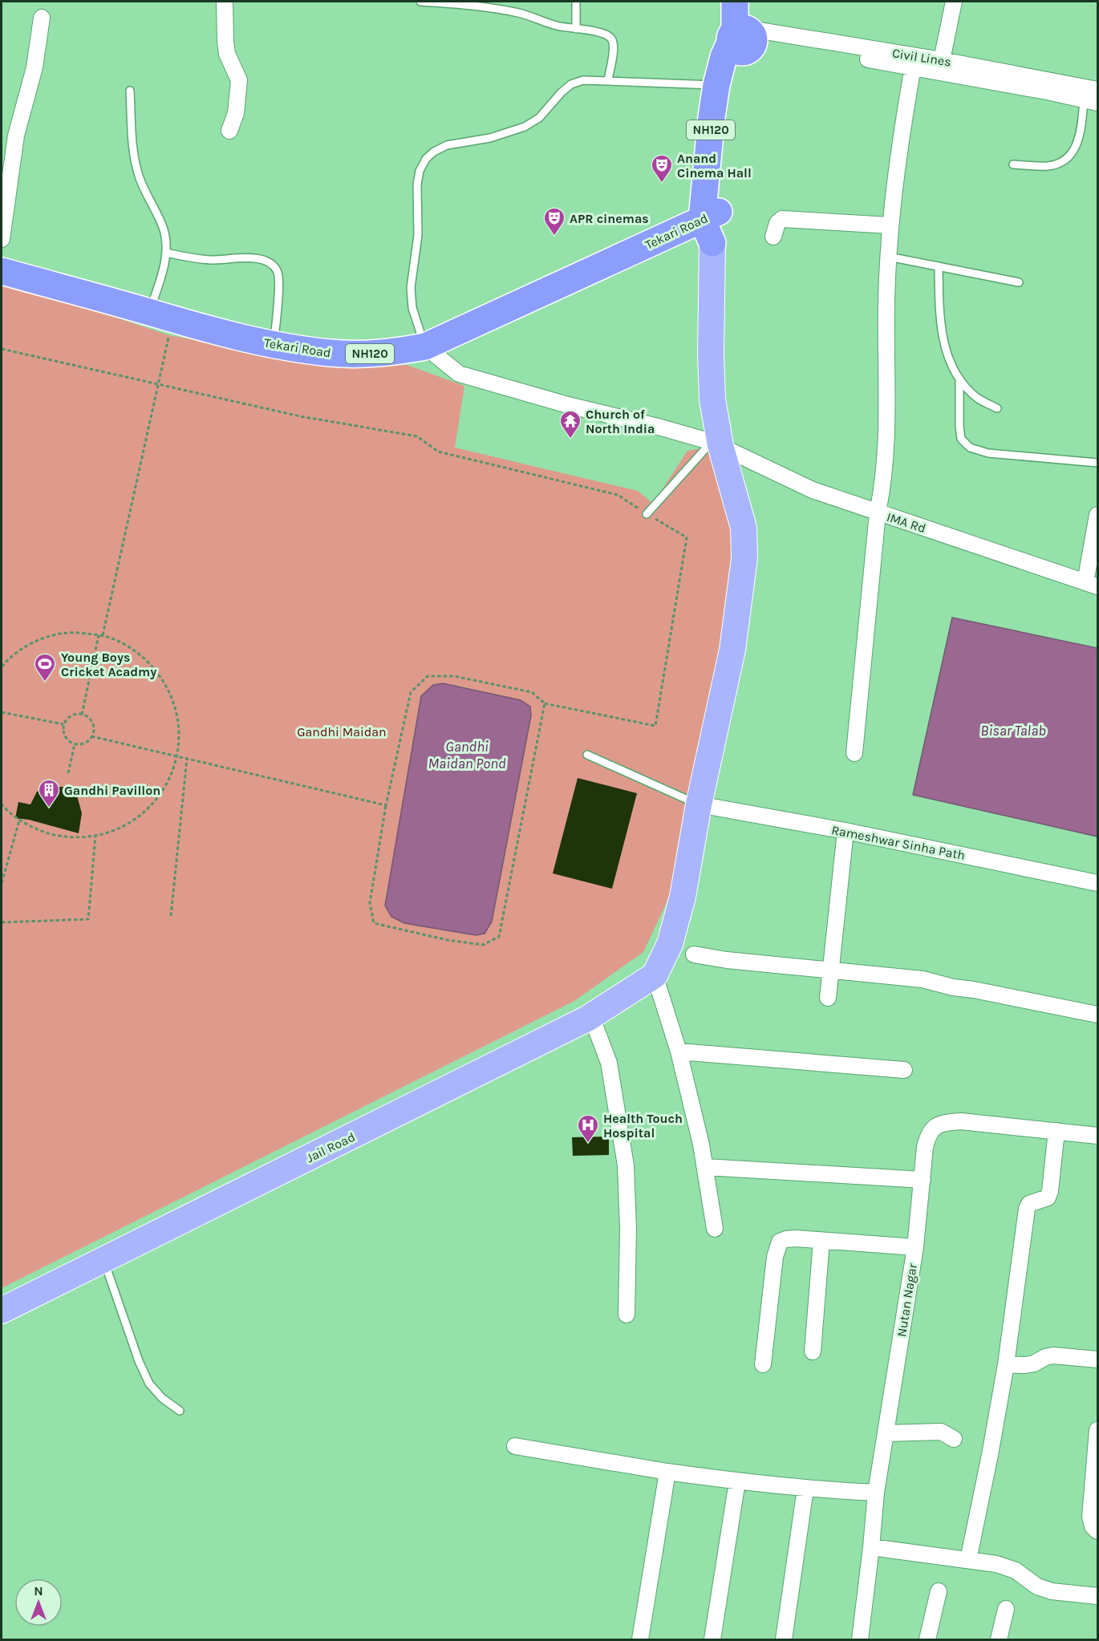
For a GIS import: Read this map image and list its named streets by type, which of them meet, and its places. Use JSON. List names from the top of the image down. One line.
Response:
{"streets":{"highway":["NH120","Tekari Road"],"main road":["Jail Road"],"street":["Civil Lines","IMA Rd","Rameshwar Sinha Path","Nutan Nagar"]},"crossings":[["Civil Lines","NH120"],["NH120","Tekari Road"],["Tekari Road","IMA Rd"]],"water":["Bisar Talab","Gandhi Maidan Pond"],"parks":["Gandhi Maidan"],"places":{"theatre":["Anand Cinema Hall","APR cinemas"],"temple":["Church of North India"],"sports":["Young Boys Cricket Acadmy"],"building":["Gandhi Pavillon"],"hospital":["Health Touch Hospital"]},"north":"top"}
